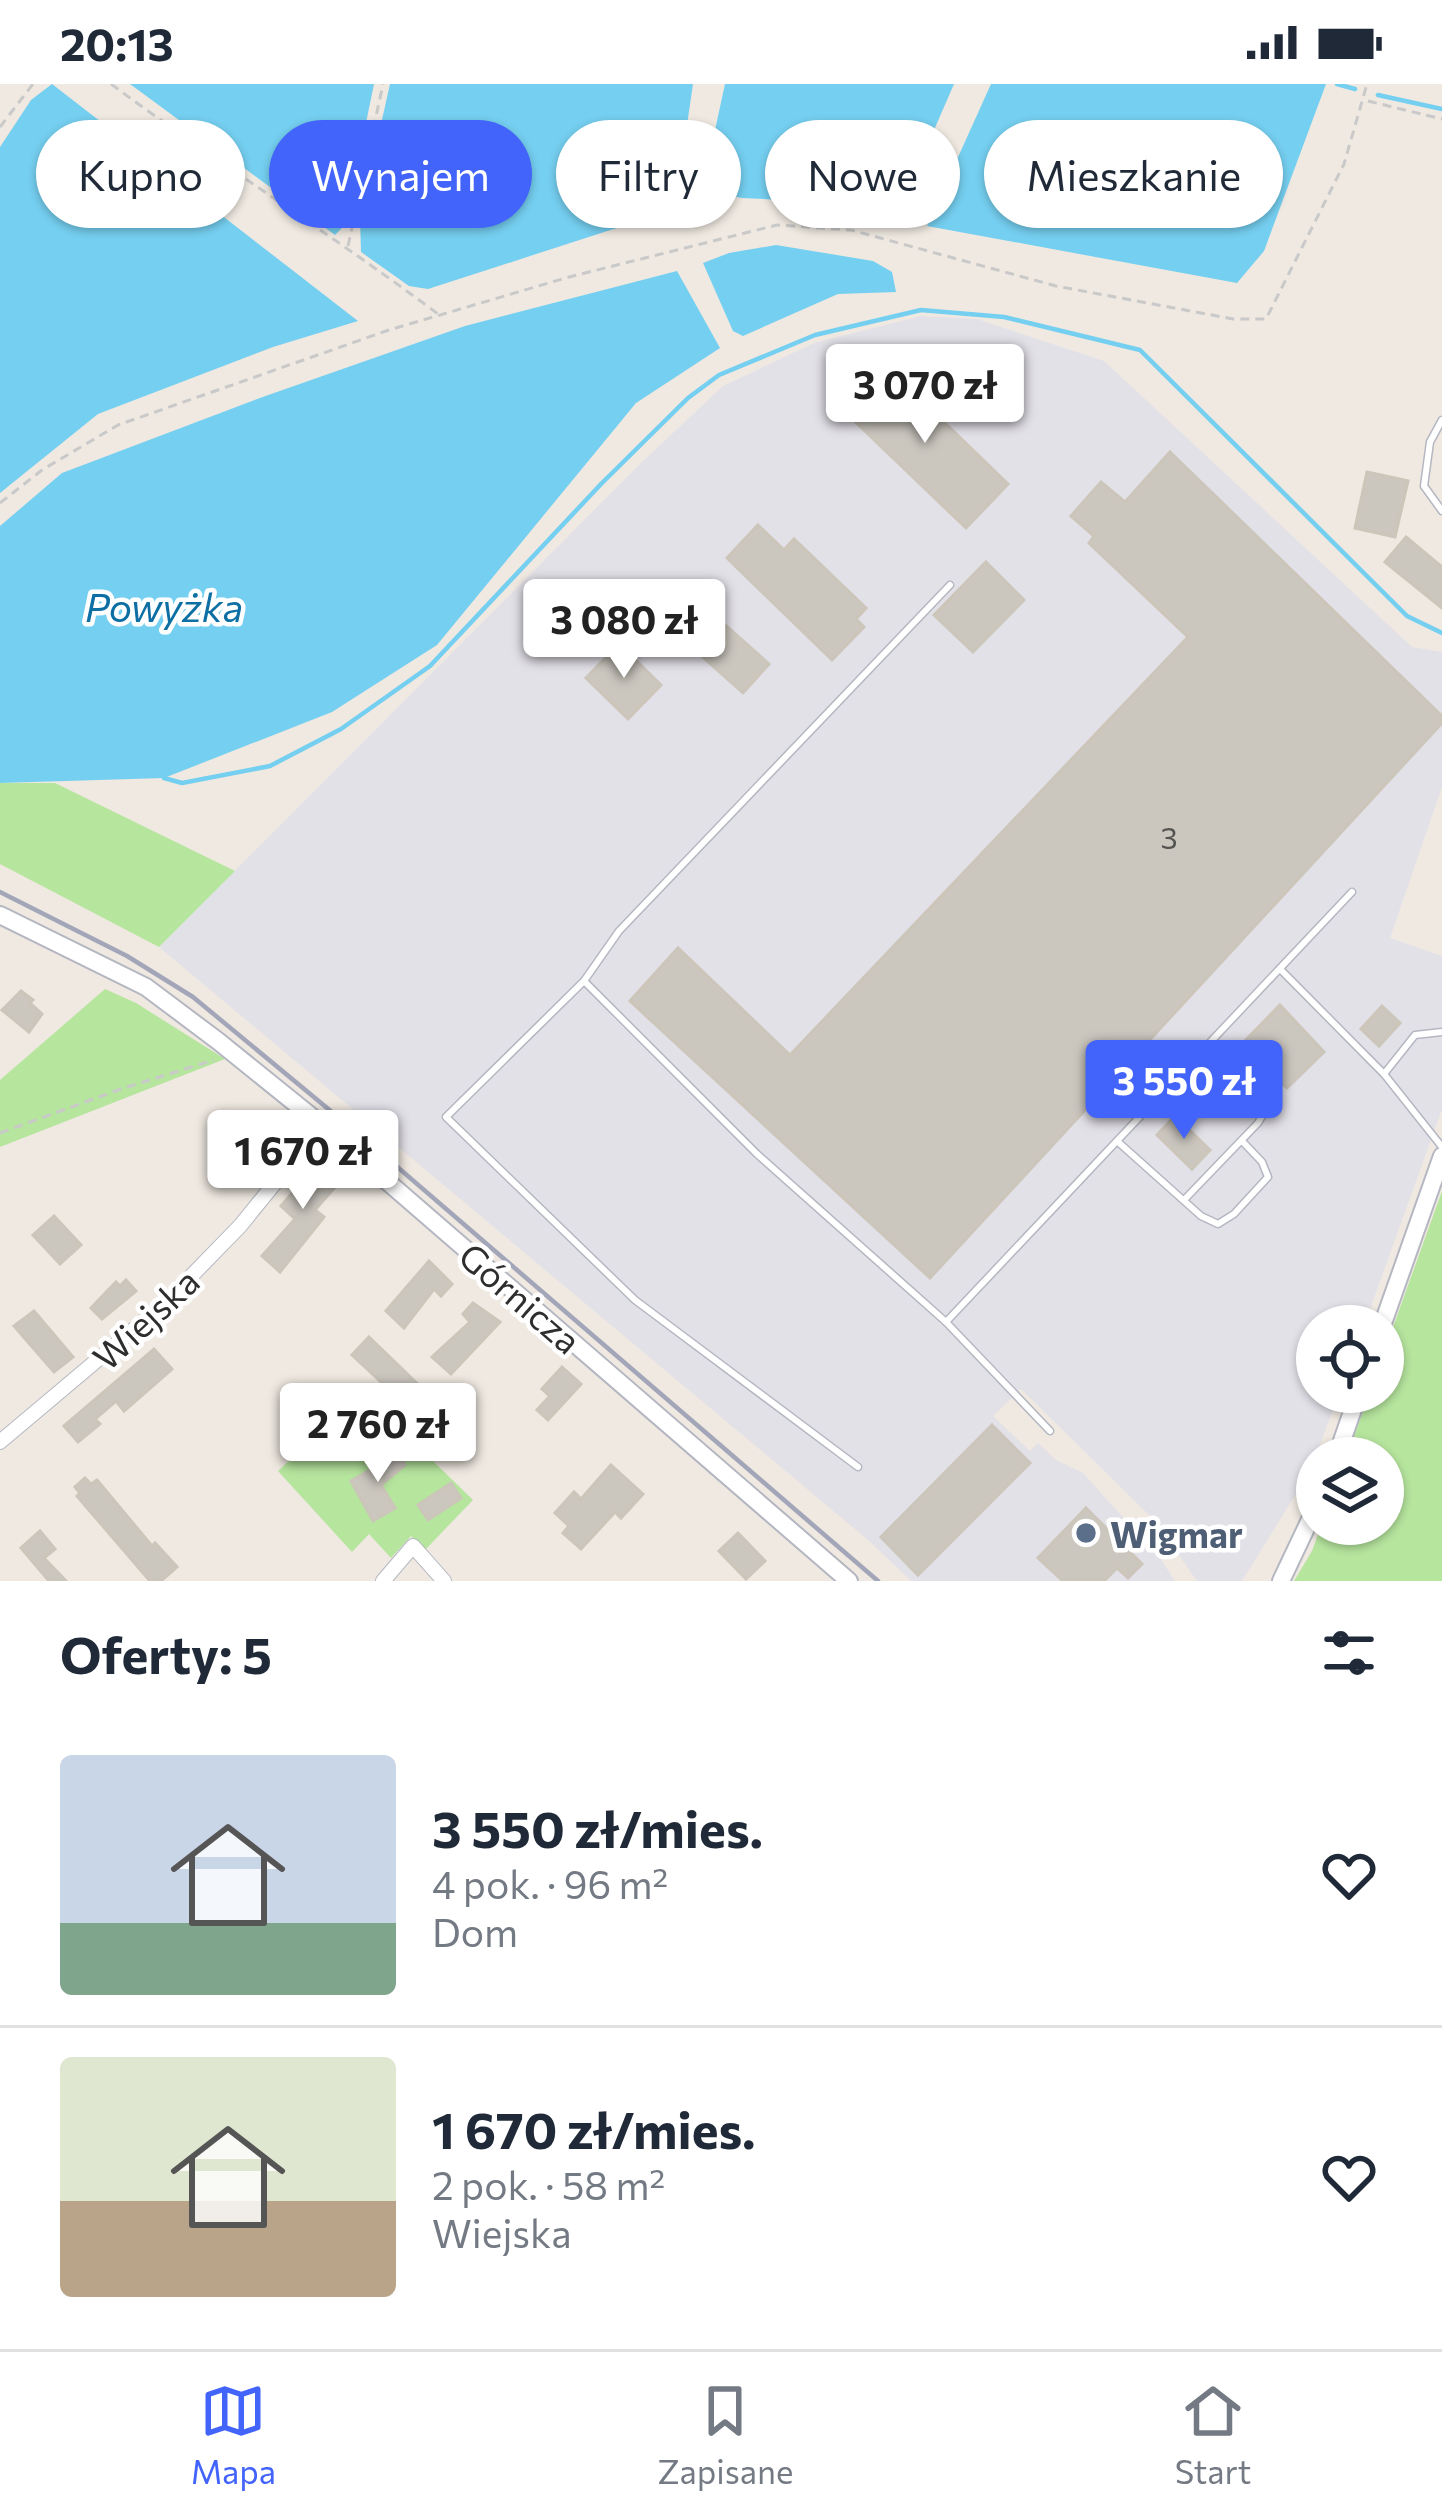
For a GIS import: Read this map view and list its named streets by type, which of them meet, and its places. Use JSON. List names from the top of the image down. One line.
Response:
{"streets":{"street":["Górnicza","Wiejska"]},"crossings":[["Górnicza","Wiejska"]],"water":["Powyżka"],"places":["Wigmar"],"house_numbers":["3"],"page":{"status":"20:13","chip":["Kupno","Wynajem","Filtry","Nowe","Mieszkanie"],"price":["3 070 zł","3 080 zł","3 550 zł","1 670 zł","2 760 zł"],"heading":"Oferty: 5","list":[{"name":"3 550 zł/mies.","note":"4 pok. · 96 m² · Dom"},{"name":"1 670 zł/mies.","note":"2 pok. · 58 m² · Wiejska"}],"tabs":["Mapa","Zapisane","Start"]}}
